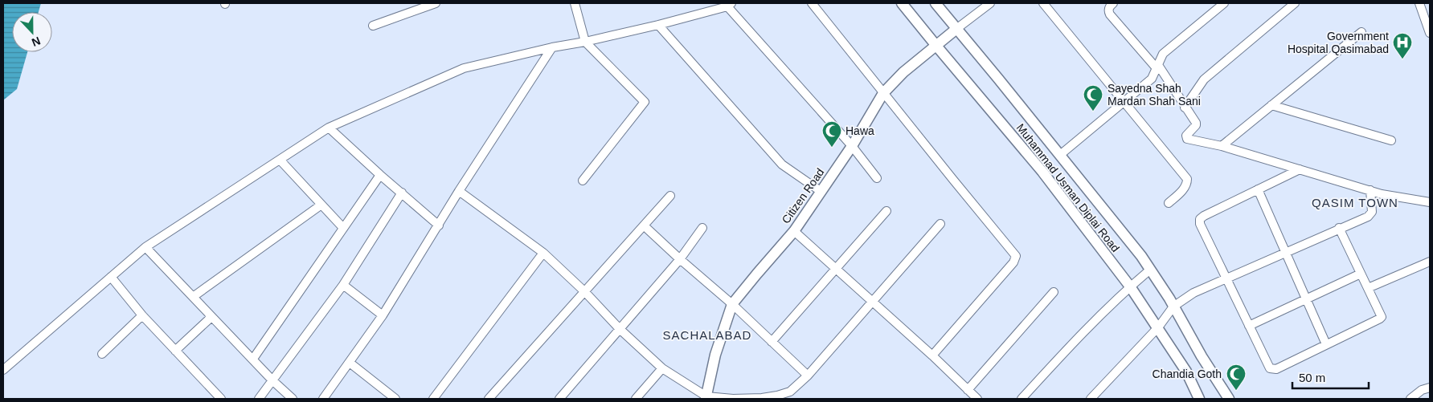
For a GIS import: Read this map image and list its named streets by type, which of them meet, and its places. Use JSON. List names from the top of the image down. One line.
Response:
{"streets":{"street":["Muhammad Usman Diplai Road","Citizen Road"]},"crossings":[["Muhammad Usman Diplai Road","Citizen Road"]],"districts":["QASIM TOWN","SACHALABAD"],"places":{"hospital":["Government Hospital Qasimabad"],"mosque":["Sayedna Shah Mardan Shah Sani","Hawa","Chandia Goth"]},"scale_bar":"50 m","north":"bottom"}
